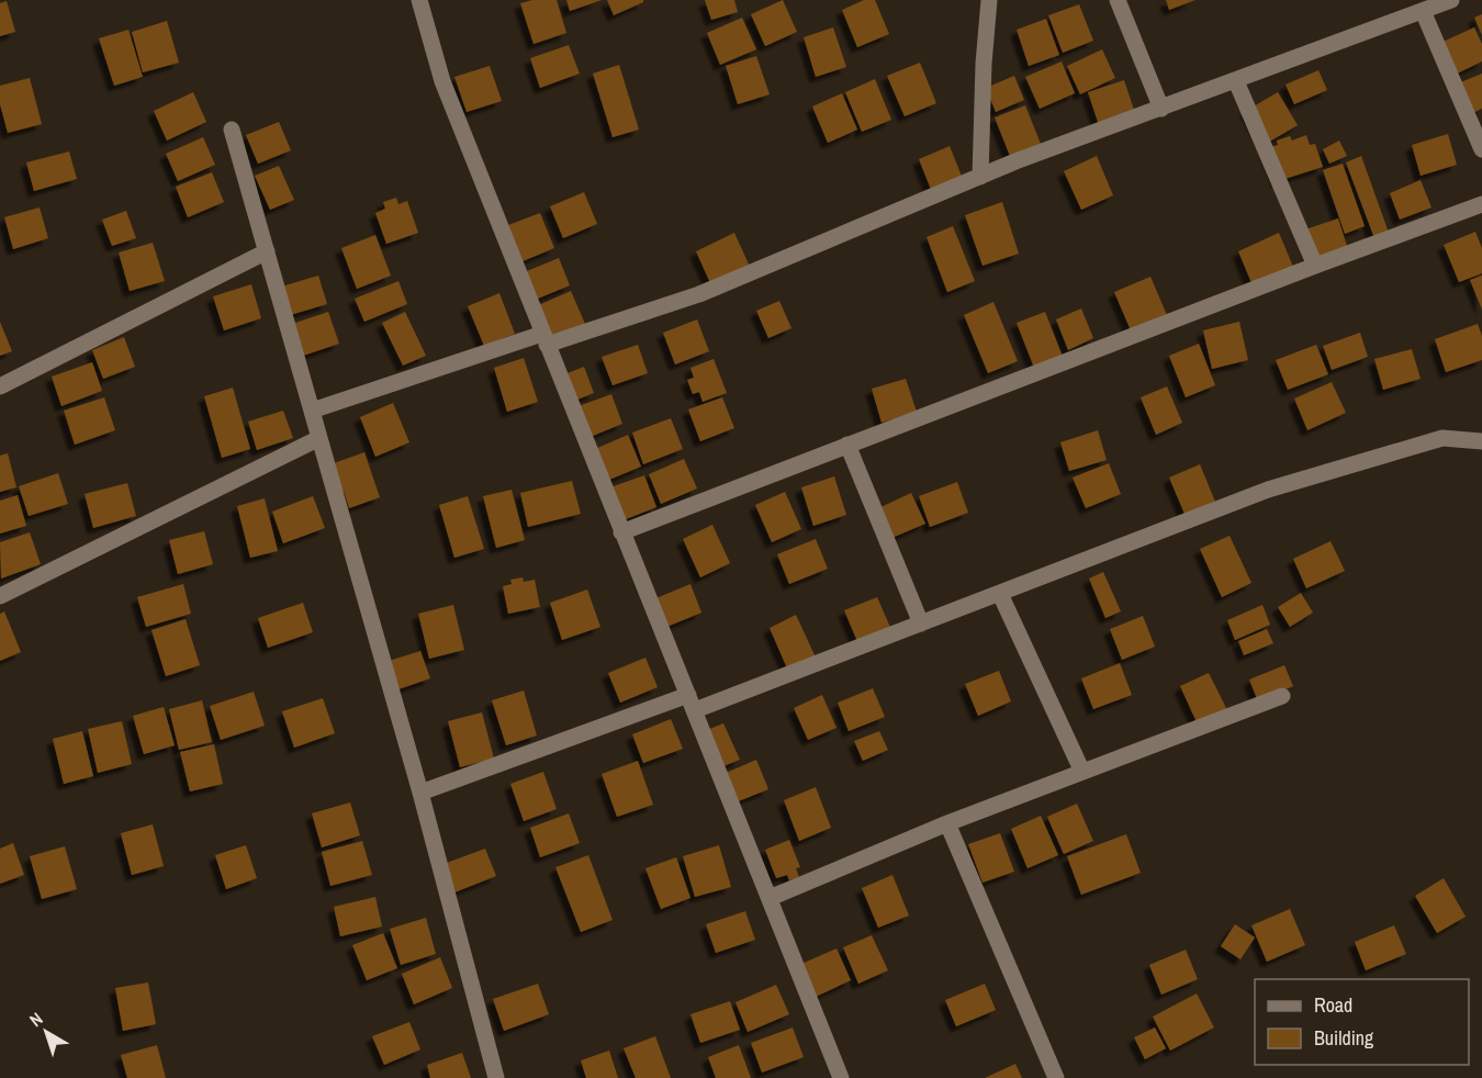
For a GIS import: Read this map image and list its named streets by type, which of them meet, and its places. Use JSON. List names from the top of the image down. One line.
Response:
{"legend":["Road","Building"],"north":"top left"}
